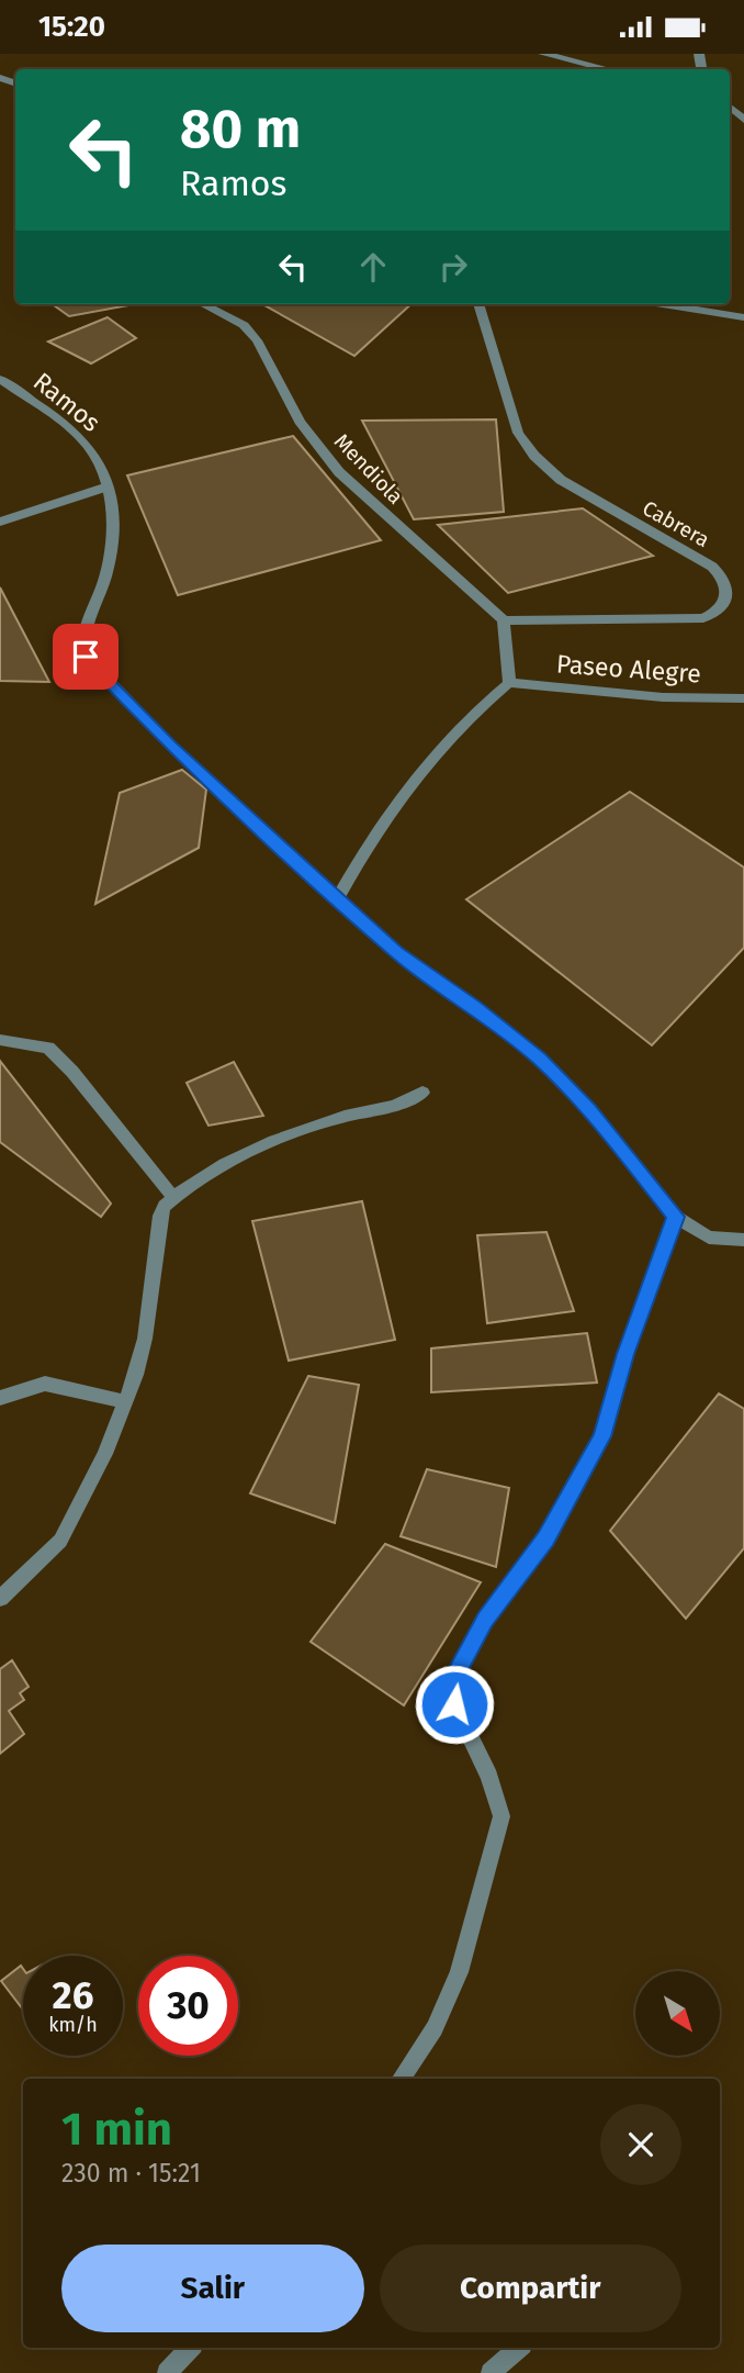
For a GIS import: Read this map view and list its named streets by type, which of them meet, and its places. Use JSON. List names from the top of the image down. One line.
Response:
{"streets":{"street":["Ramos","Mendiola","Cabrera","Paseo Alegre"]},"crossings":[["Mendiola","Cabrera"]],"north":"bottom right","page":{"status":"15:20","turn":["80 m","Ramos"],"speed":"26 km/h","limit":"30","heading":["1 min","230 m · 15:21"],"buttons":["Salir","Compartir"]}}
